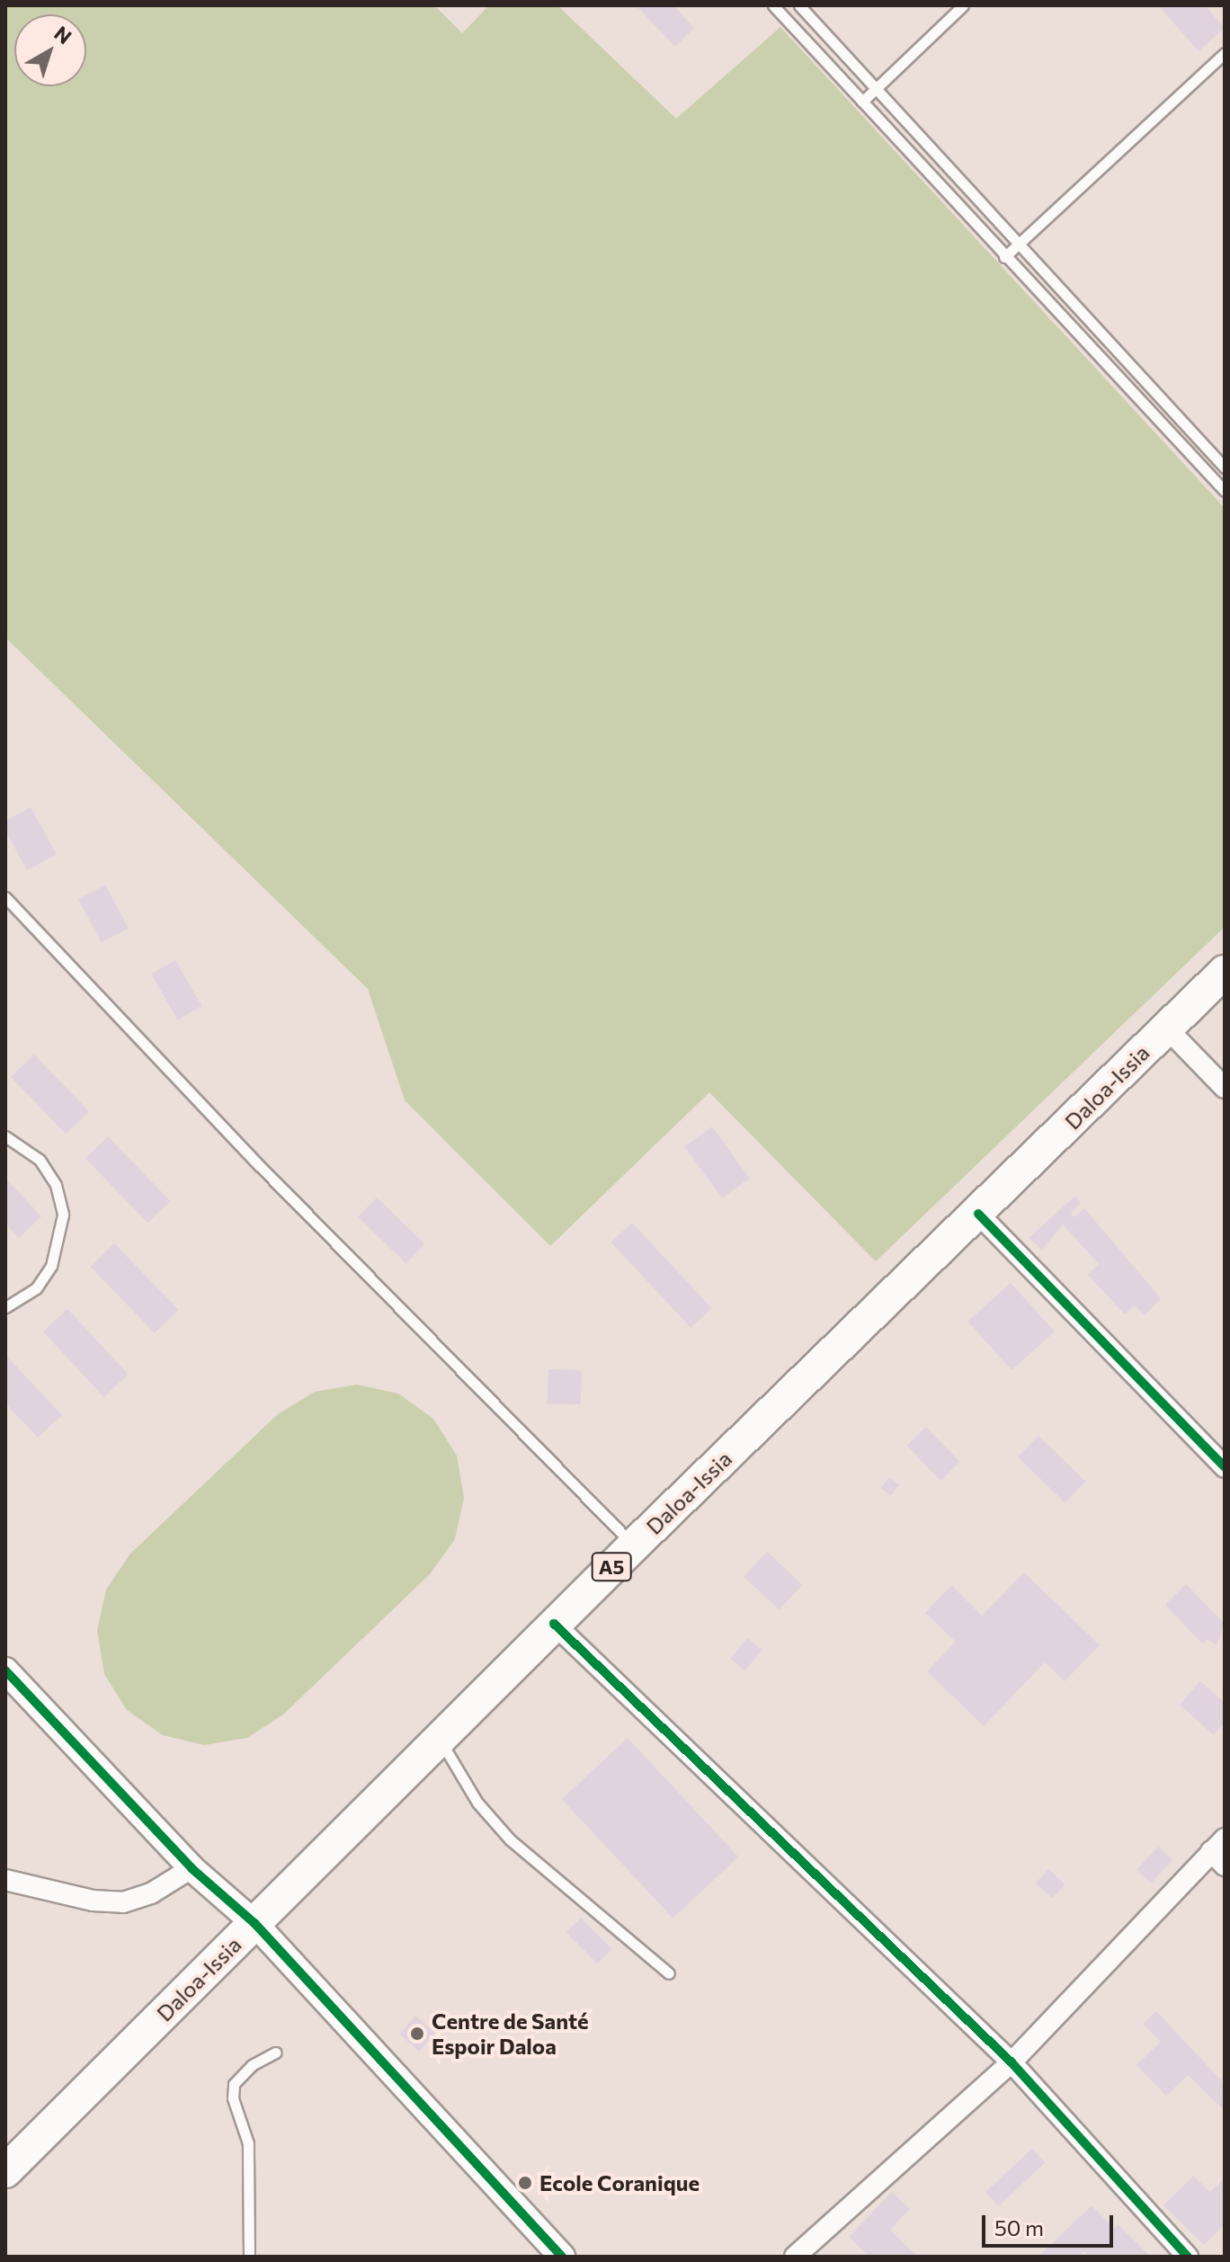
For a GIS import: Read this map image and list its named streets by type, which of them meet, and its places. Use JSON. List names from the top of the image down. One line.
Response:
{"streets":{"main road":["Daloa-Issia","A5"]},"places":["Centre de Santé Espoir Daloa","Ecole Coranique"],"scale_bar":"50 m","north":"top right"}
